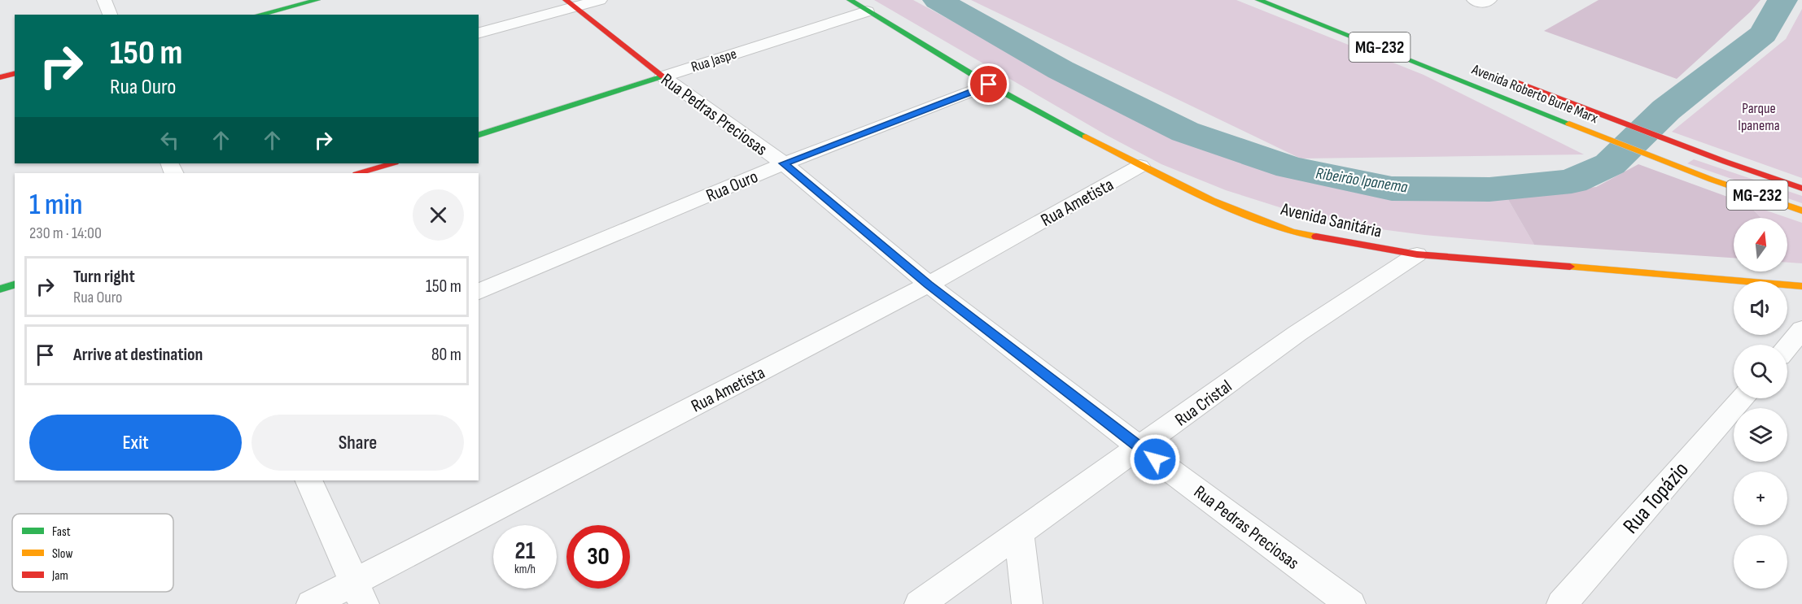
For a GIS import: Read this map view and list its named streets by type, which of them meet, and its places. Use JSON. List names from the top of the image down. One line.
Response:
{"streets":{"main road":["MG-232","Rua Jaspe","Avenida Roberto Burle Marx","Rua Pedras Preciosas","Avenida Sanitária"],"street":["Rua Ouro","Rua Ametista","Rua Cristal","Rua Topázio"]},"crossings":[["Rua Jaspe","Rua Pedras Preciosas"],["Rua Jaspe","Avenida Sanitária"],["Rua Pedras Preciosas","Rua Ouro"],["Rua Pedras Preciosas","Rua Ametista"],["Rua Pedras Preciosas","Rua Cristal"],["Rua Ouro","Avenida Sanitária"],["Rua Ametista","Avenida Sanitária"],["Avenida Sanitária","Rua Cristal"]],"water":["Ribeirão Ipanema"],"parks":["Parque Ipanema"],"legend":["Fast","Slow","Jam"],"north":"top","page":{"turn":["150 m","Rua Ouro"],"heading":["1 min","230 m · 14:00"],"map_buttons":["+","−"],"list":[{"name":"Turn right","note":"Rua Ouro","value":"150 m"},{"name":"Arrive at destination","value":"80 m"}],"buttons":["Exit","Share"],"speed":"21 km/h","limit":"30"}}
